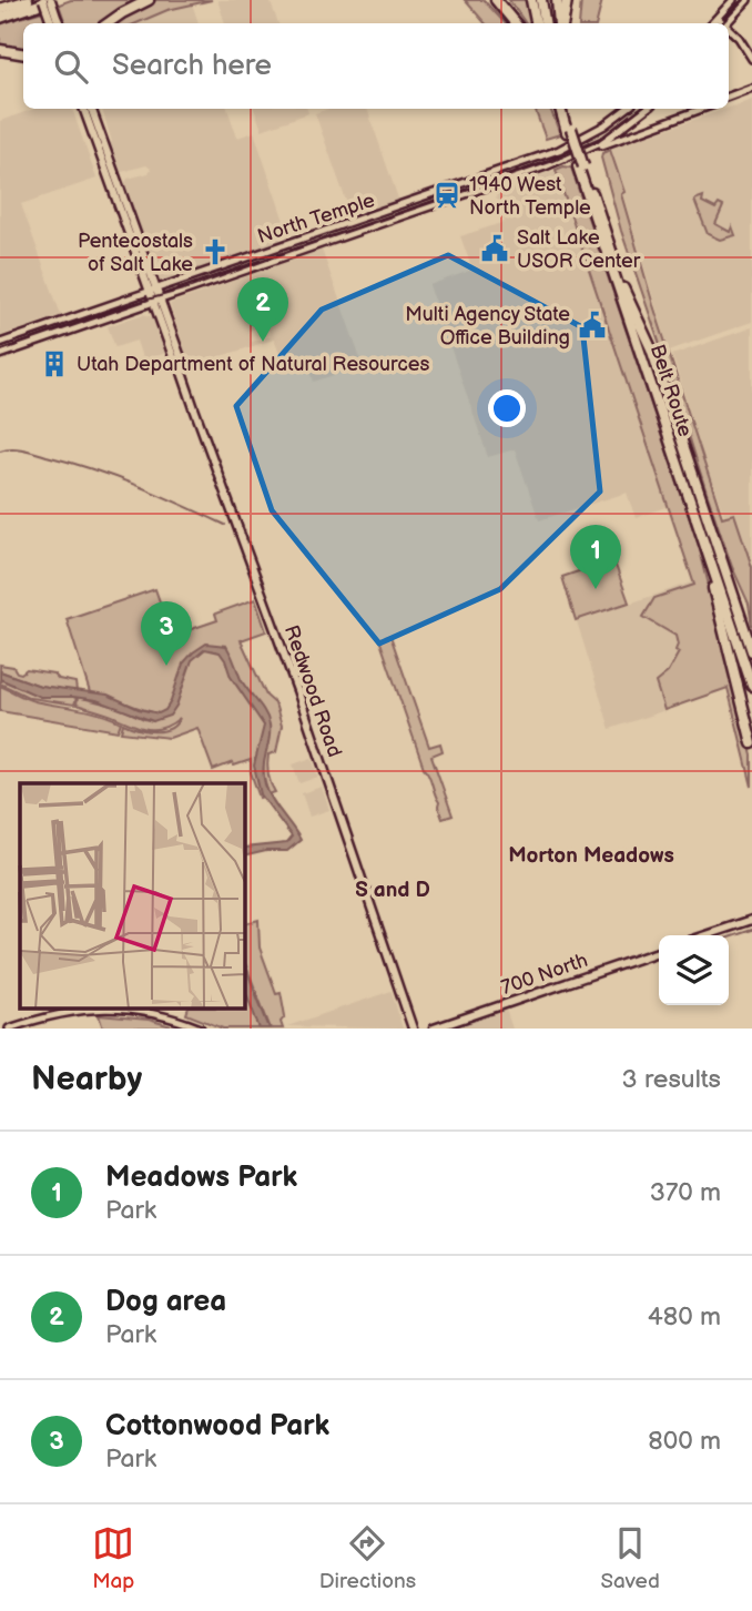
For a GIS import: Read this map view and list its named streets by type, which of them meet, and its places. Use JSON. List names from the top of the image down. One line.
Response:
{"streets":{"highway":["Belt Route"],"main road":["North Temple","Redwood Road","700 North"]},"crossings":[["North Temple","Redwood Road"]],"districts":["Morton Meadows","S and D"],"places":{"station":["1940 West North Temple"],"public building":["Salt Lake USOR Center","Multi Agency State Office Building"],"church":["Pentecostals of Salt Lake"],"building":["Utah Department of Natural Resources"]},"page":{"search":"Search here","pins":["2","1","3"],"heading":["Nearby","3 results"],"list":[{"mark":"1","name":"Meadows Park","note":"Park","value":"370 m"},{"mark":"2","name":"Dog area","note":"Park","value":"480 m"},{"mark":"3","name":"Cottonwood Park","note":"Park","value":"800 m"}],"nav":["Map","Directions","Saved"]}}
